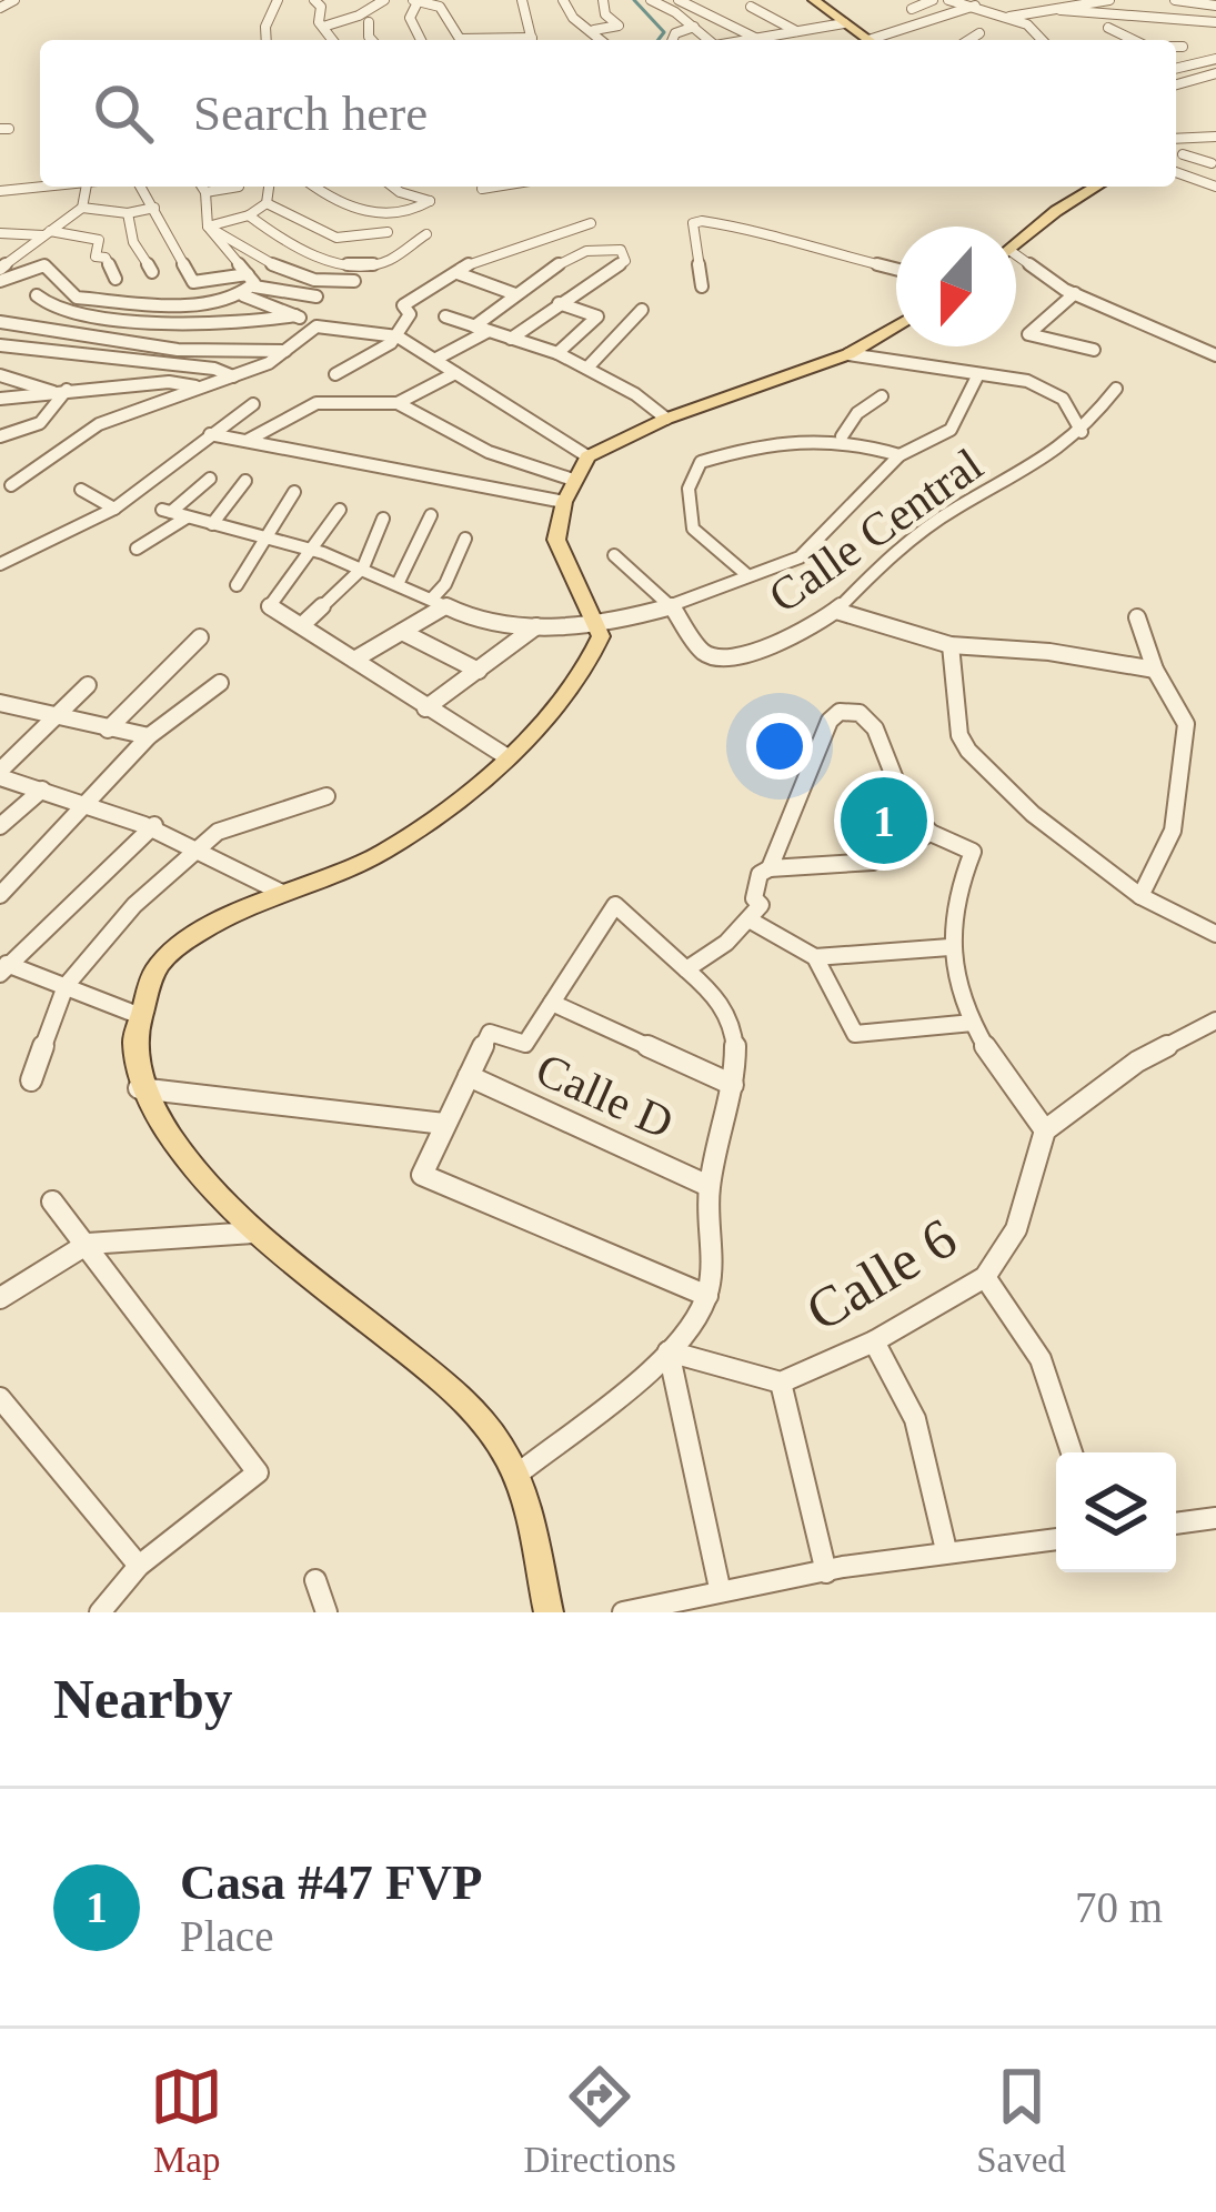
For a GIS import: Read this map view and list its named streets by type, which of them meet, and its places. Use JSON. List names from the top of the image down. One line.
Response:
{"streets":{"street":["Calle Central","Calle D","Calle 6"]},"north":"bottom","page":{"search":"Search here","pins":"1","heading":"Nearby","list":[{"mark":"1","name":"Casa #47 FVP","note":"Place","value":"70 m"}],"nav":["Map","Directions","Saved"]}}
